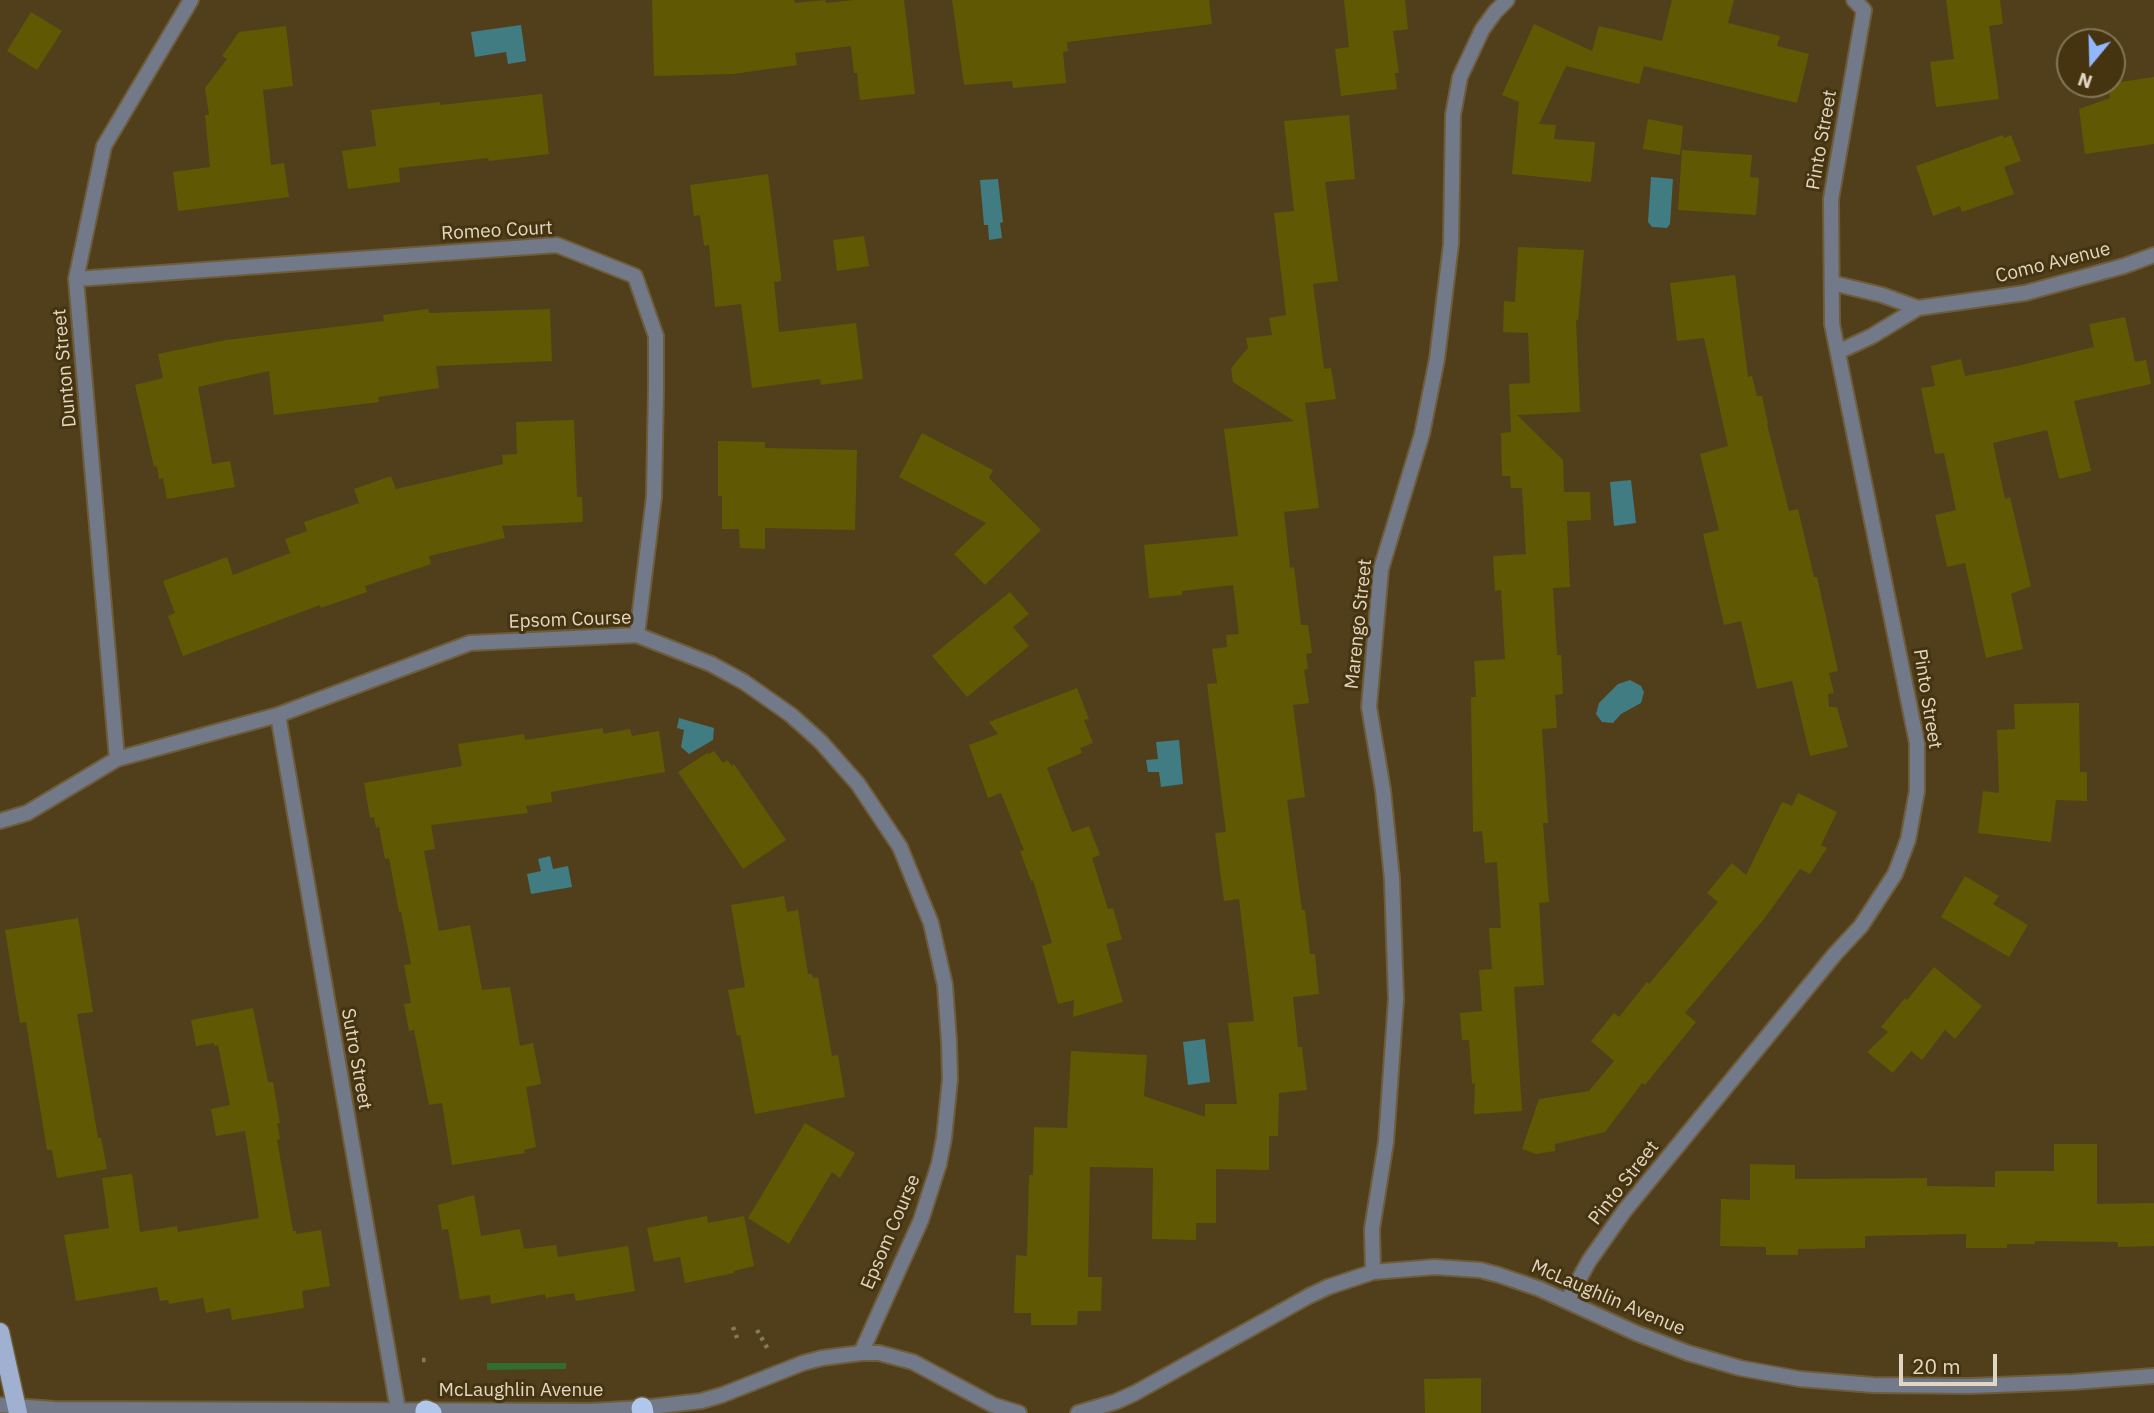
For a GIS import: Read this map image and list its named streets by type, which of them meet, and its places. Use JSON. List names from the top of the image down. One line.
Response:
{"streets":{"street":["Pinto Street","Romeo Court","Como Avenue","Dunton Street","Epsom Course","Marengo Street","Sutro Street","McLaughlin Avenue"]},"crossings":[["Pinto Street","Como Avenue"],["Pinto Street","McLaughlin Avenue"],["Romeo Court","Dunton Street"],["Romeo Court","Epsom Course"],["Dunton Street","Epsom Course"],["Epsom Course","Sutro Street"],["Epsom Course","McLaughlin Avenue"],["Marengo Street","McLaughlin Avenue"],["Sutro Street","McLaughlin Avenue"]],"scale_bar":"20 m","north":"bottom"}
